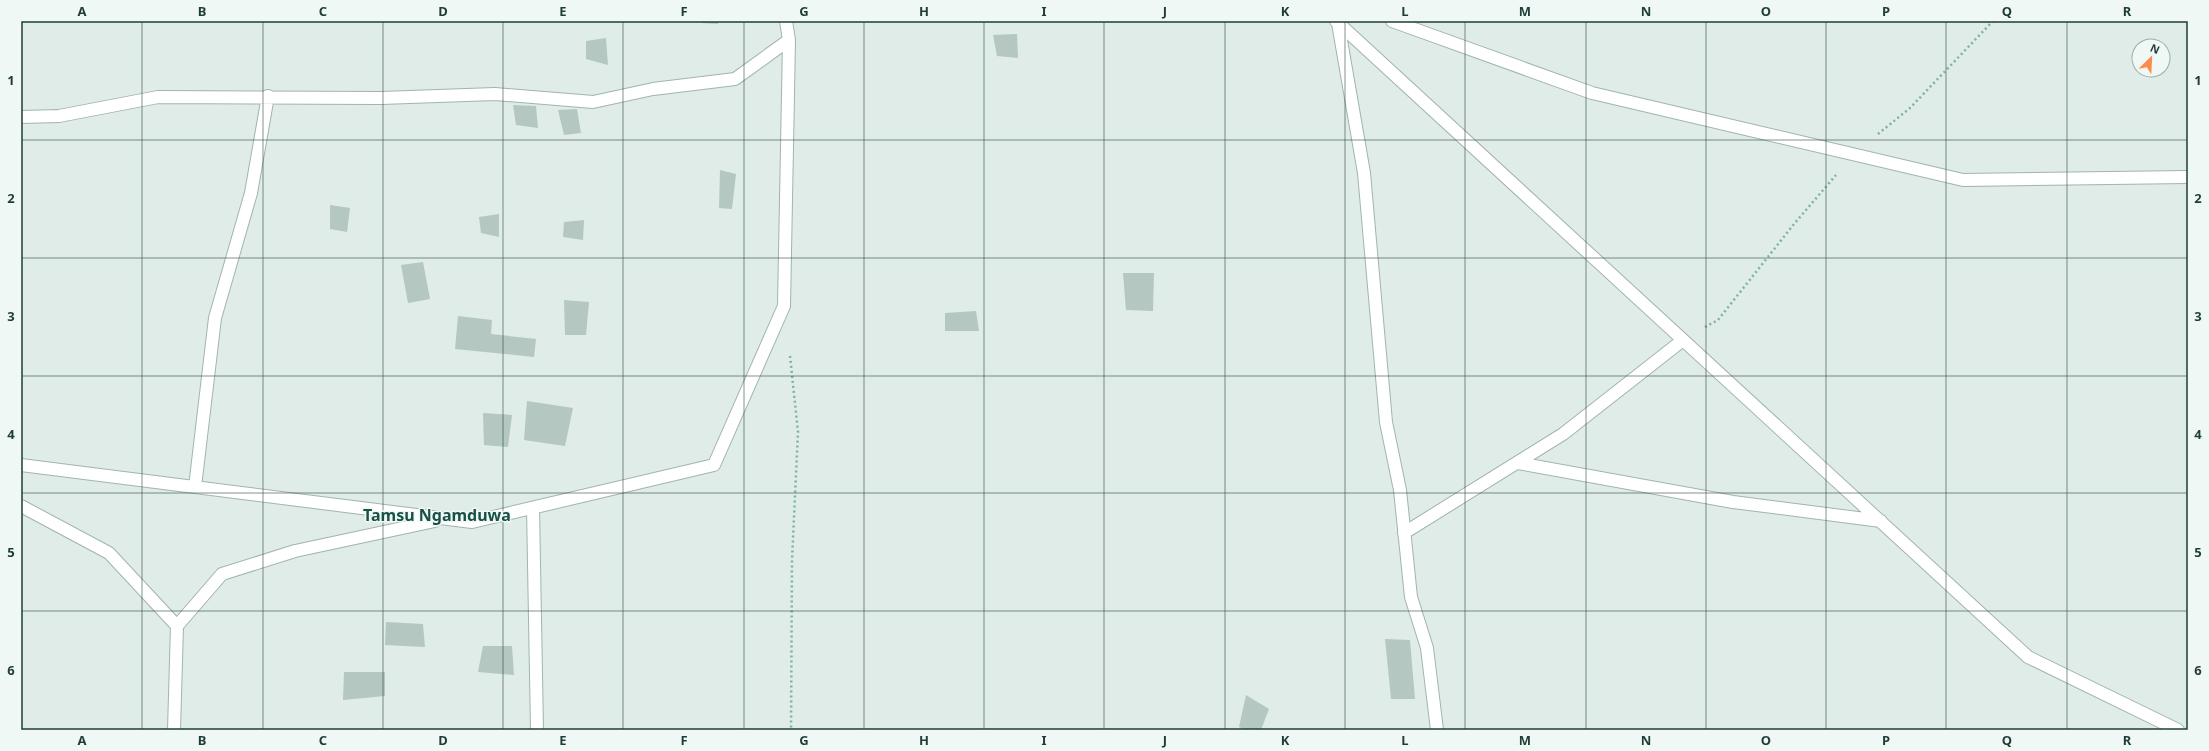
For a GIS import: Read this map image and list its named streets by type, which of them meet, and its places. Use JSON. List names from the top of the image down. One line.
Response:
{"districts":["Tamsu Ngamduwa"],"north":"top right","grid":{"columns":["A","B","C","D","E","F","G","H","I","J","K","L","M","N","O","P","Q","R"],"rows":["1","2","3","4","5","6"]}}
